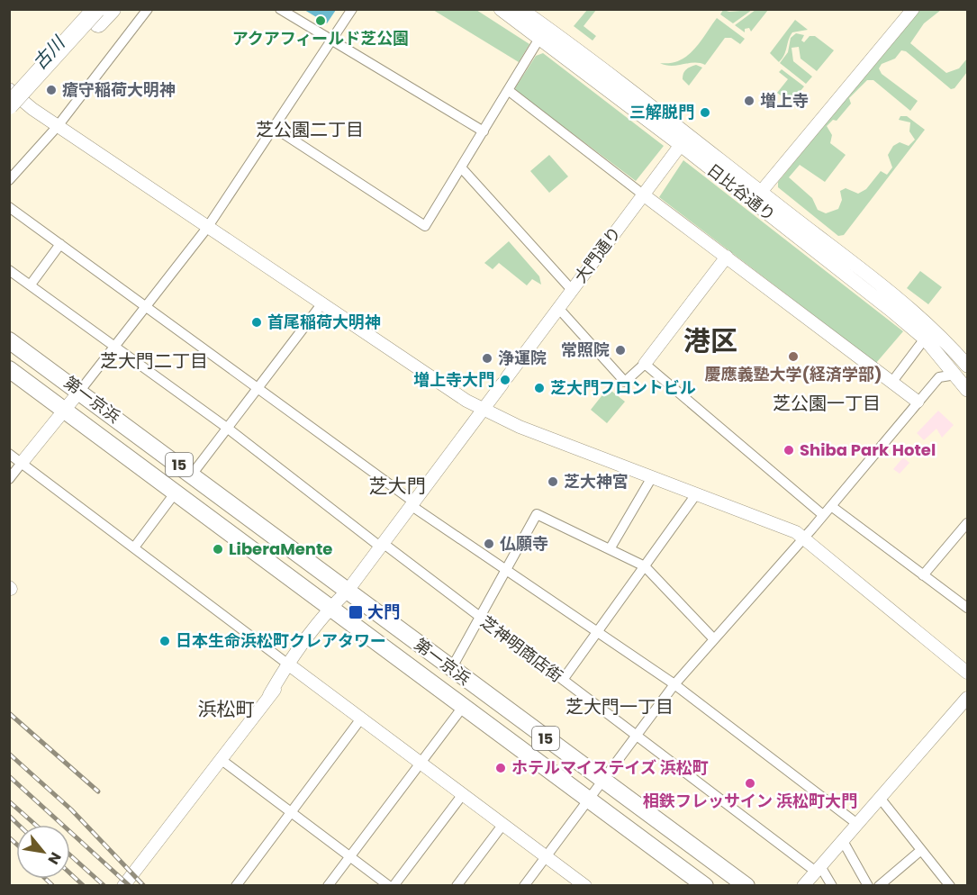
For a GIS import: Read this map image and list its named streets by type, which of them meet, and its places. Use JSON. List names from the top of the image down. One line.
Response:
{"streets":{"highway":["第一京浜","15"],"main road":["日比谷通り"],"street":["大門通り","芝神明商店街"]},"crossings":[["日比谷通り","大門通り"],["大門通り","第一京浜"],["大門通り","芝神明商店街"]],"districts":["芝公園二丁目","港区","芝大門二丁目","芝公園一丁目","芝大門","芝大門一丁目","浜松町"],"water":["古川"],"places":{"other":["アクアフィールド芝公園","瘡守稲荷大明神","増上寺","三解脱門","首尾稲荷大明神","常照院","慶應義塾大学(経済学部)","浄運院","増上寺大門","芝大門フロントビル","Shiba Park Hotel","芝大神宮","仏願寺","LiberaMente","日本生命浜松町クレアタワー","ホテルマイステイズ 浜松町","相鉄フレッサイン 浜松町大門"],"transit":["大門"]},"north":"bottom right"}
